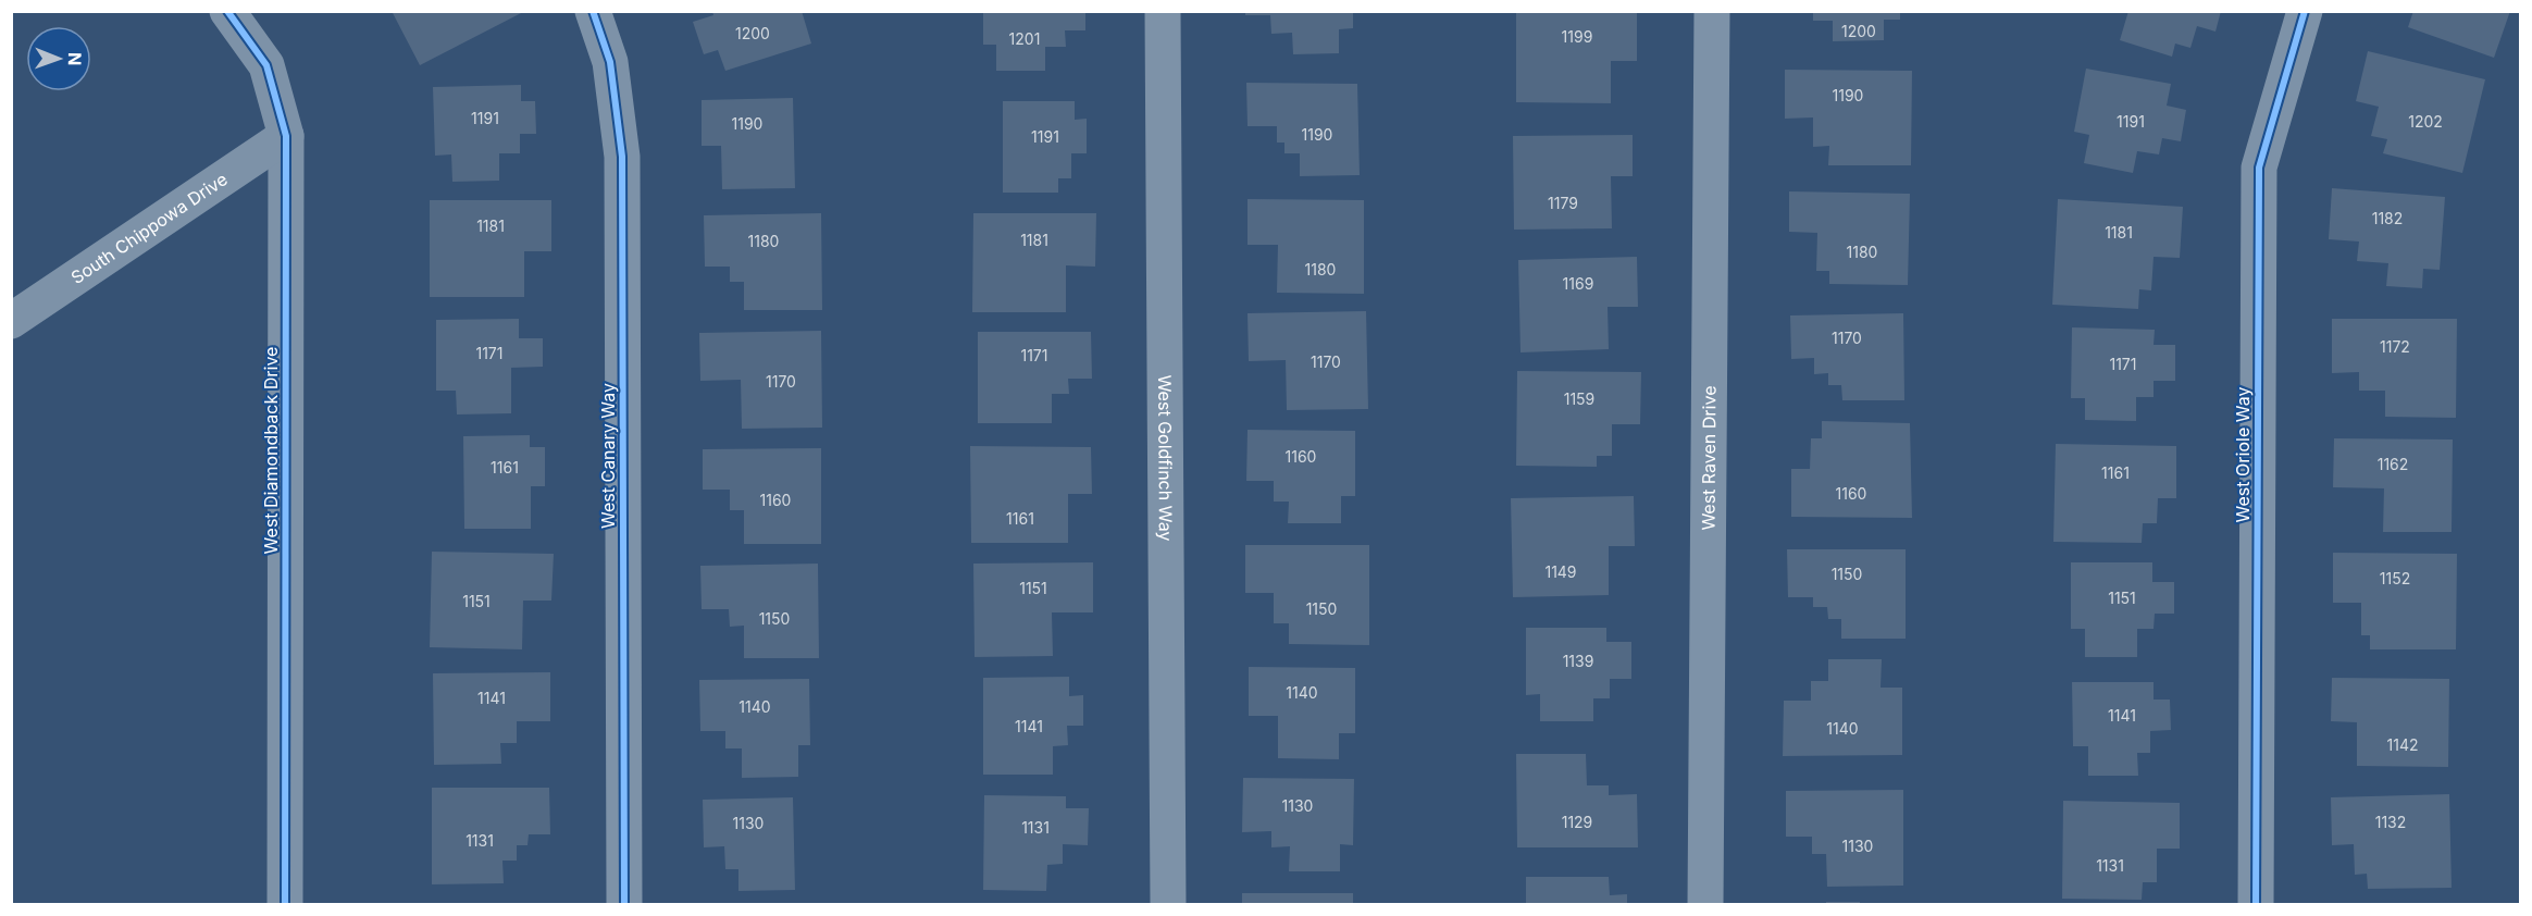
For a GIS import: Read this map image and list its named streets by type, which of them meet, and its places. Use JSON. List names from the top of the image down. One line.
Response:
{"streets":{"street":["South Chippowa Drive","West Diamondback Drive","West Oriole Way","West Canary Way","West Goldfinch Way","West Raven Drive"]},"crossings":[["South Chippowa Drive","West Diamondback Drive"]],"house_numbers":["1200","1200","1199","1201","1190","1191","1191","1202","1190","1190","1191","1179","1182","1181","1181","1181","1180","1180","1180","1169","1170","1172","1171","1171","1170","1171","1170","1159","1160","1162","1161","1161","1160","1160","1161","1149","1150","1152","1151","1151","1151","1150","1150","1139","1140","1141","1140","1141","1141","1140","1142","1130","1129","1132","1130","1131","1131","1130","1131"],"north":"right"}
